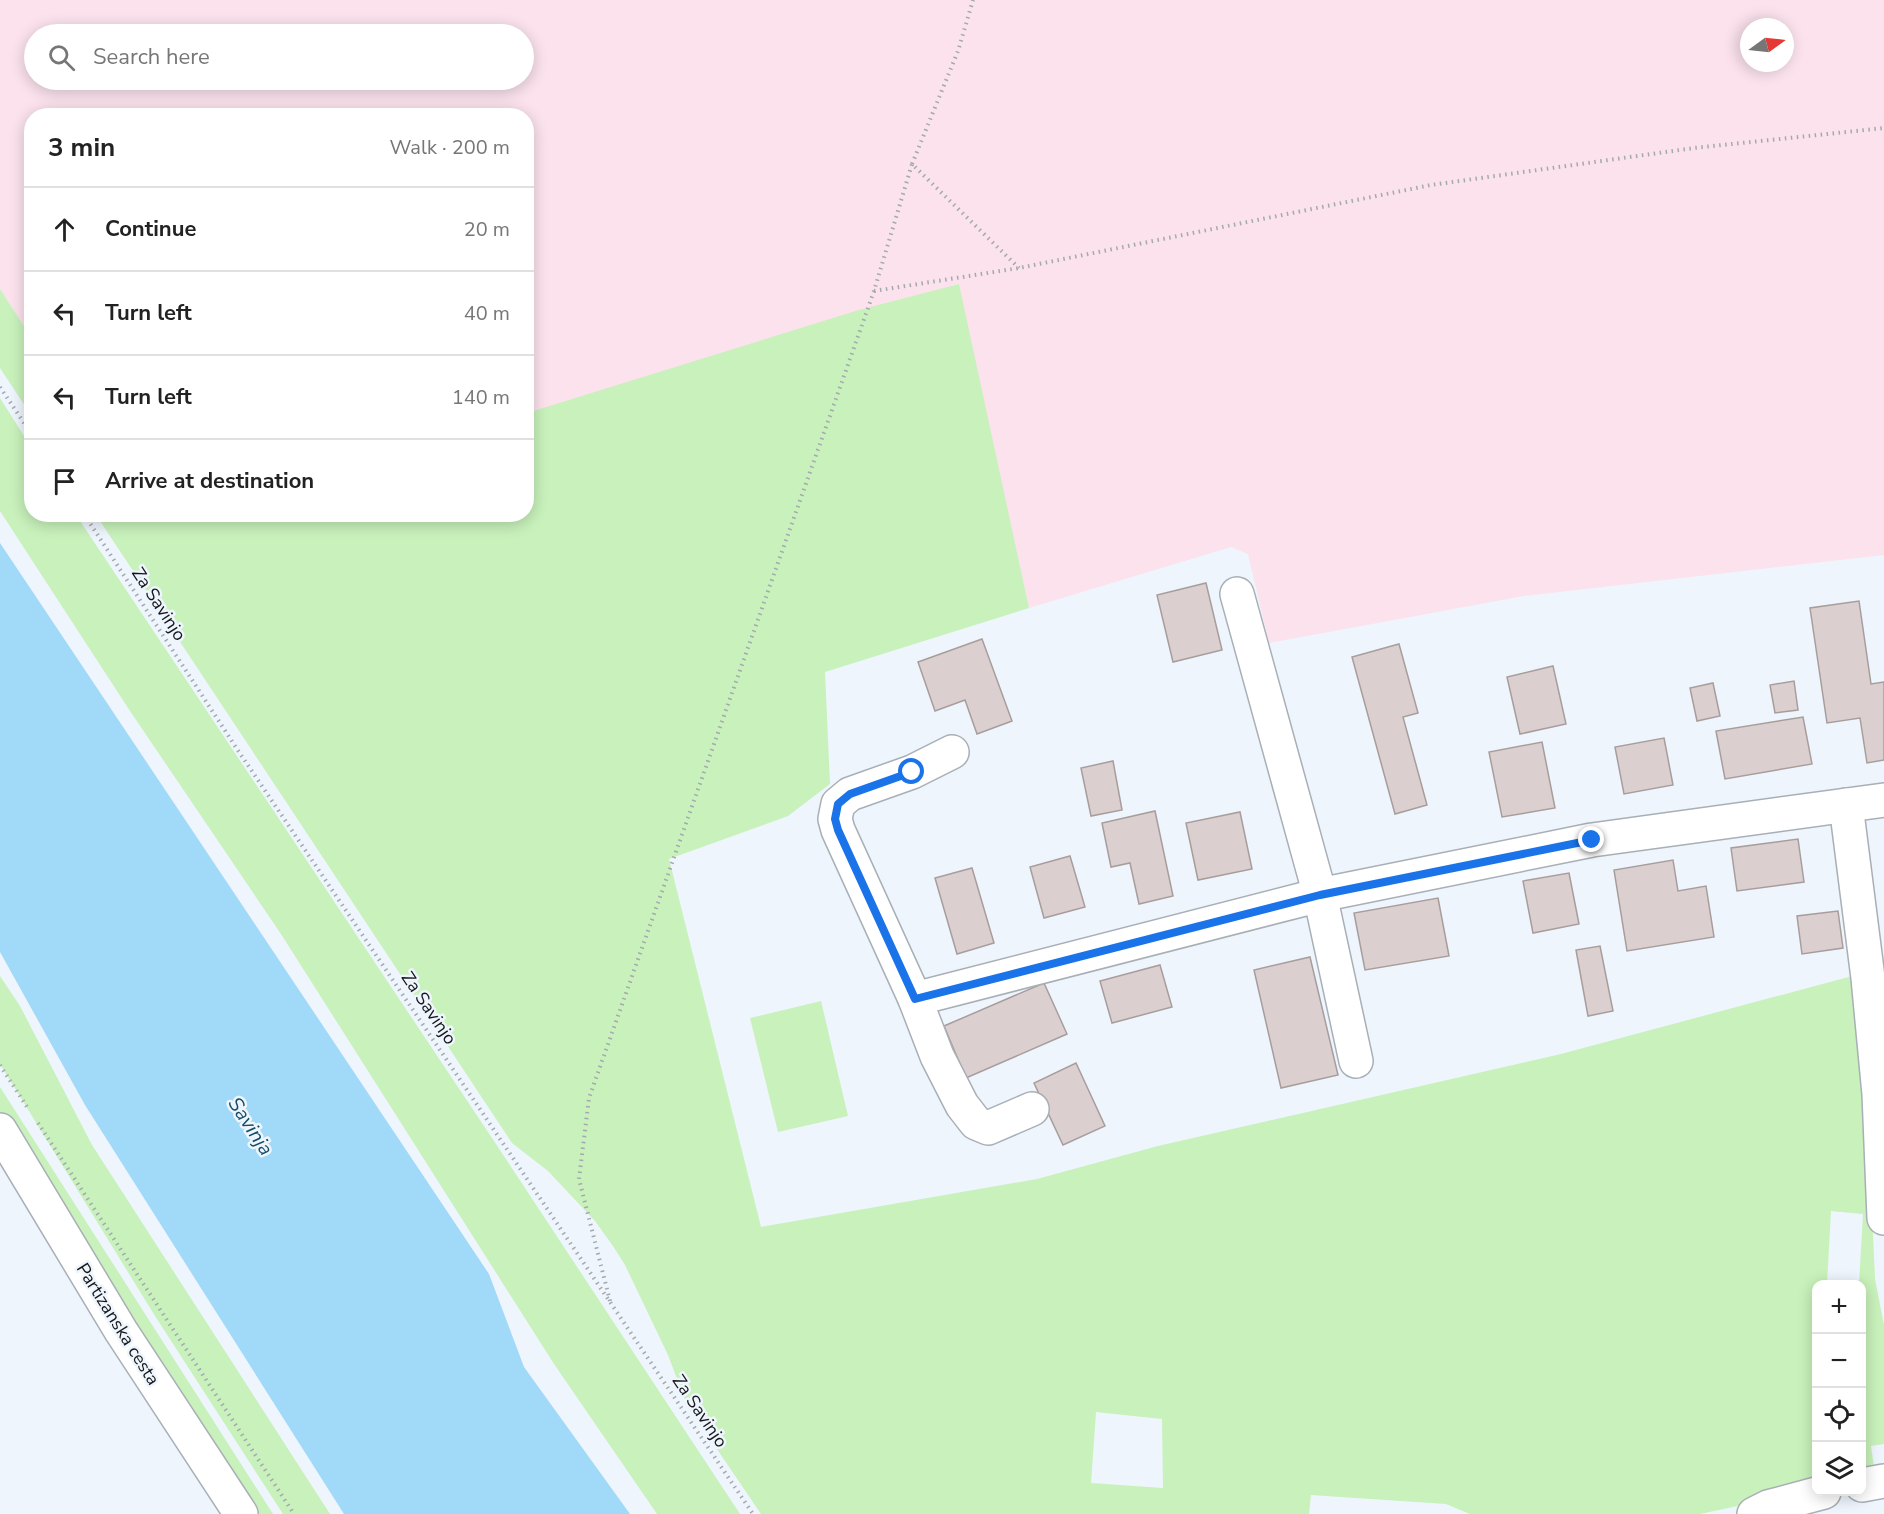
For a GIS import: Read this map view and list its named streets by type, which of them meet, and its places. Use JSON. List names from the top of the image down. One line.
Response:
{"streets":{"street":["Partizanska cesta"],"path":["Za Savinjo"]},"water":["Savinja"],"north":"right","page":{"search":"Search here","heading":["3 min","Walk · 200 m"],"list":[["Continue","20 m"],["Turn left","40 m"],["Turn left","140 m"],"Arrive at destination"],"map_buttons":["+","−"]}}
